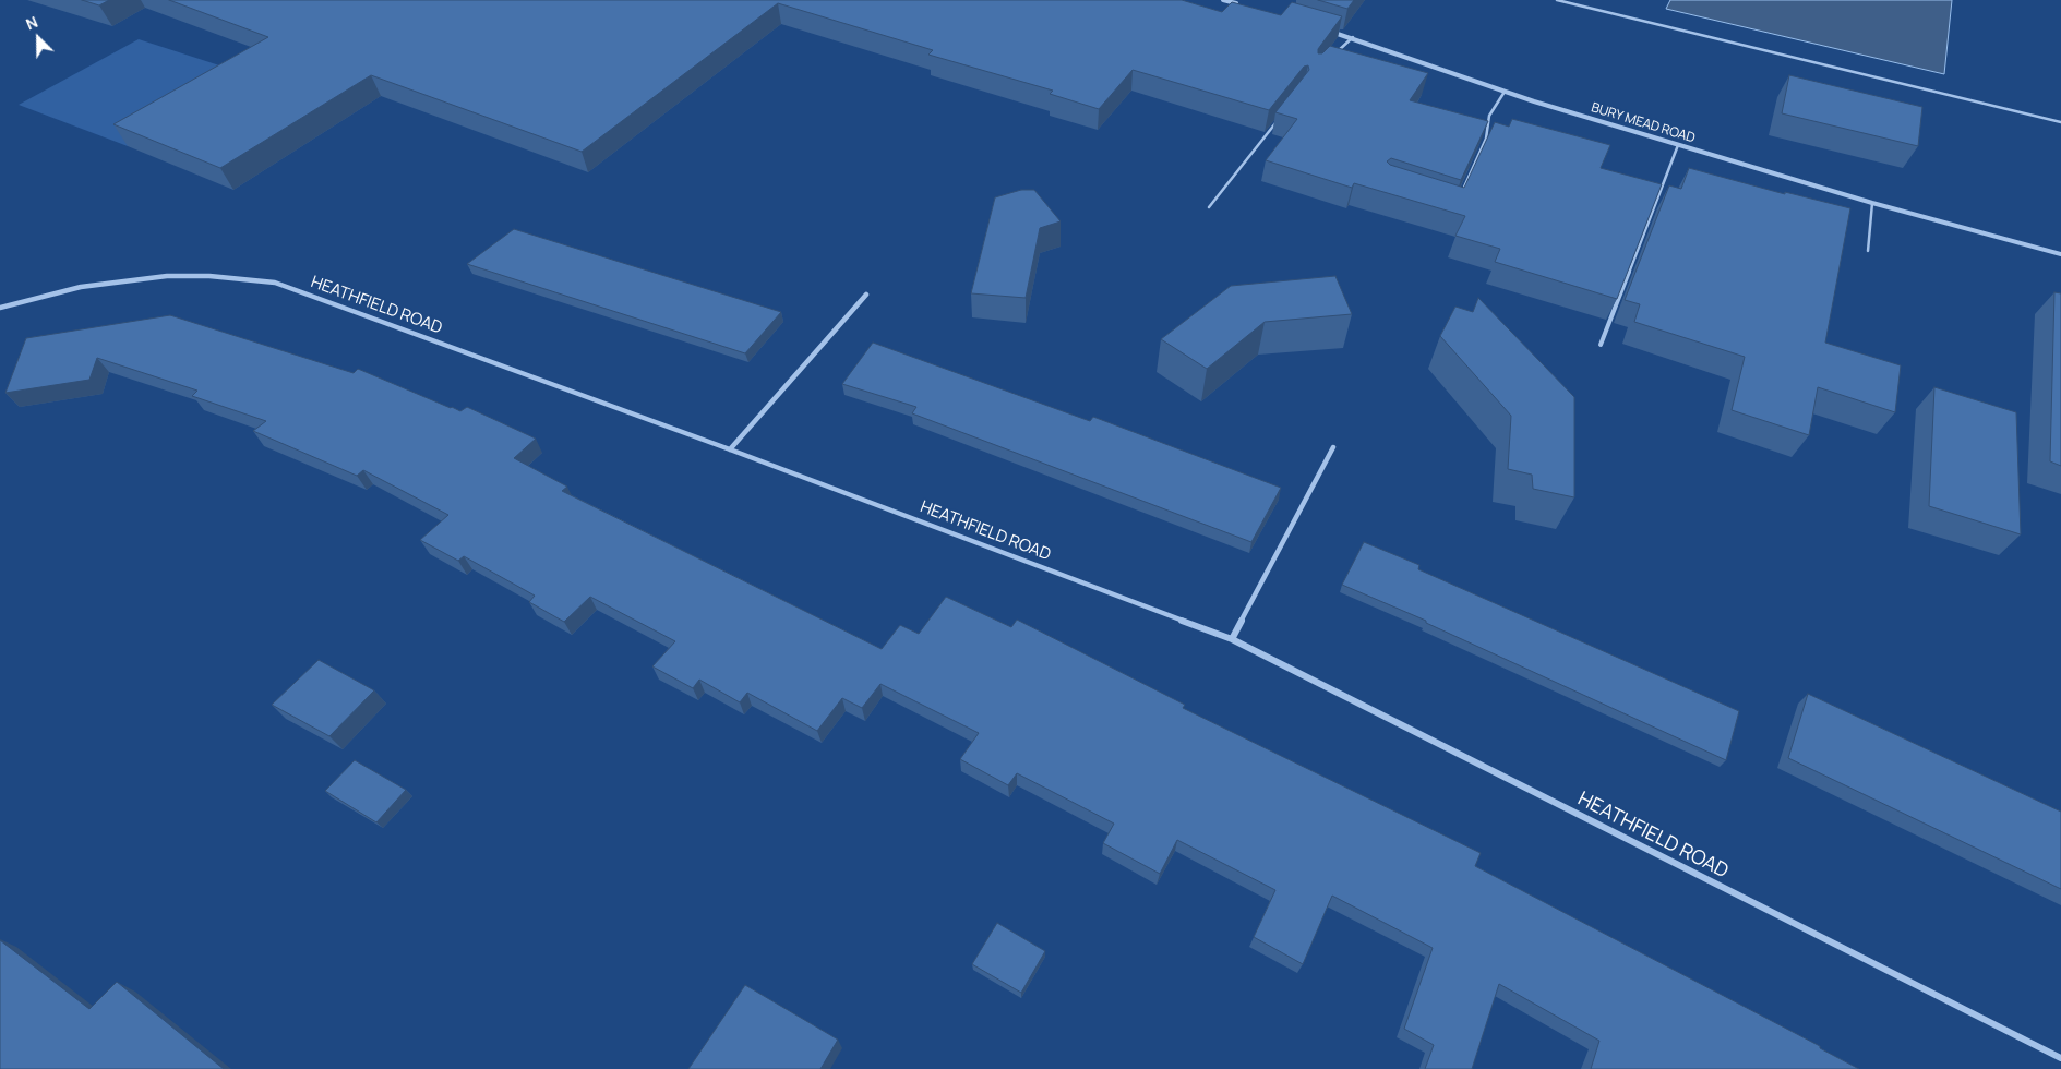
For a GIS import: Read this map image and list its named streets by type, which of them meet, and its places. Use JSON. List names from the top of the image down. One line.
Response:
{"streets":{"street":["BURY MEAD ROAD","HEATHFIELD ROAD"]},"north":"top left"}
